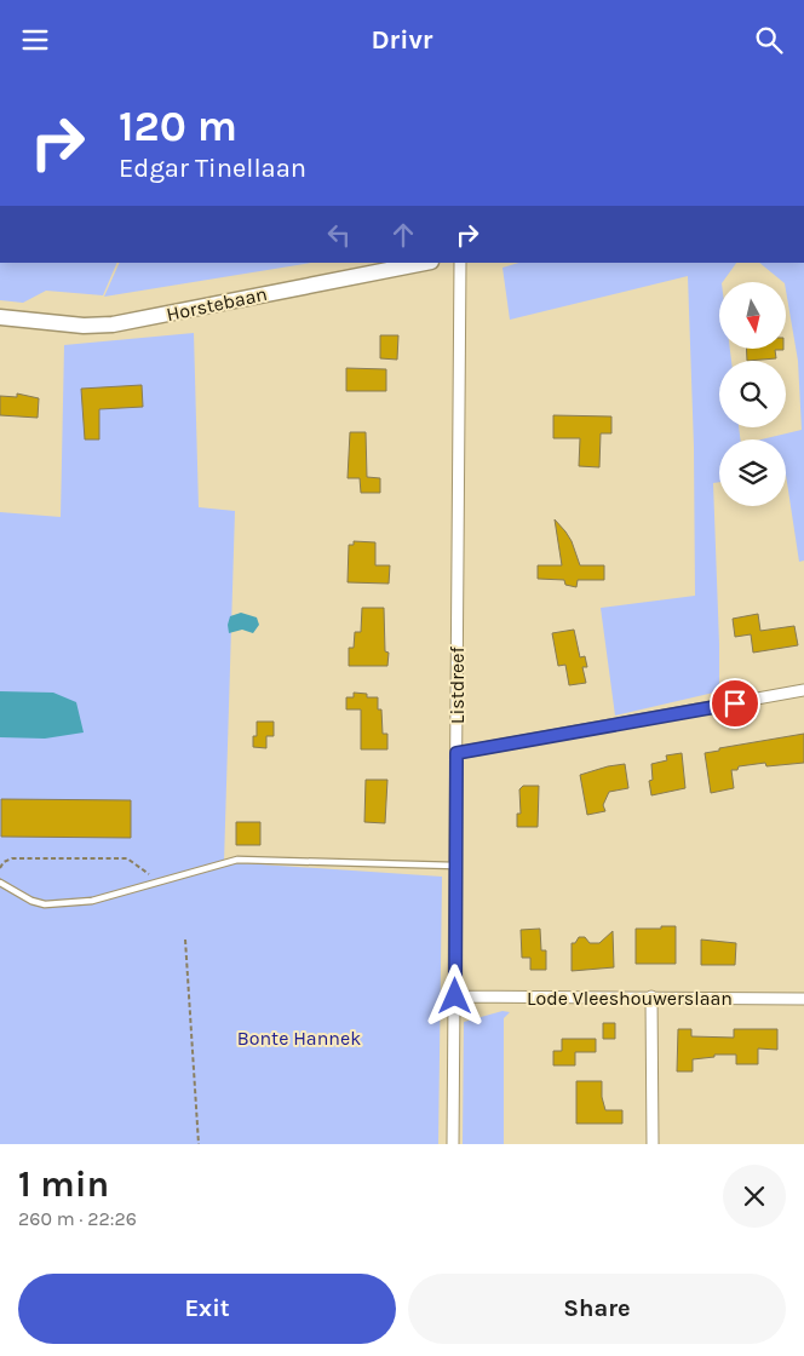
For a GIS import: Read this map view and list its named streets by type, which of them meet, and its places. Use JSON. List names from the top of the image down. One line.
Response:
{"streets":{"street":["Horstebaan","Listdreef","Lode Vleeshouwerslaan"]},"crossings":[["Listdreef","Lode Vleeshouwerslaan"]],"parks":["Bonte Hannek"],"north":"bottom","page":{"header":"Drivr","turn":["120 m","Edgar Tinellaan"],"heading":["1 min","260 m · 22:26"],"buttons":["Exit","Share"]}}
